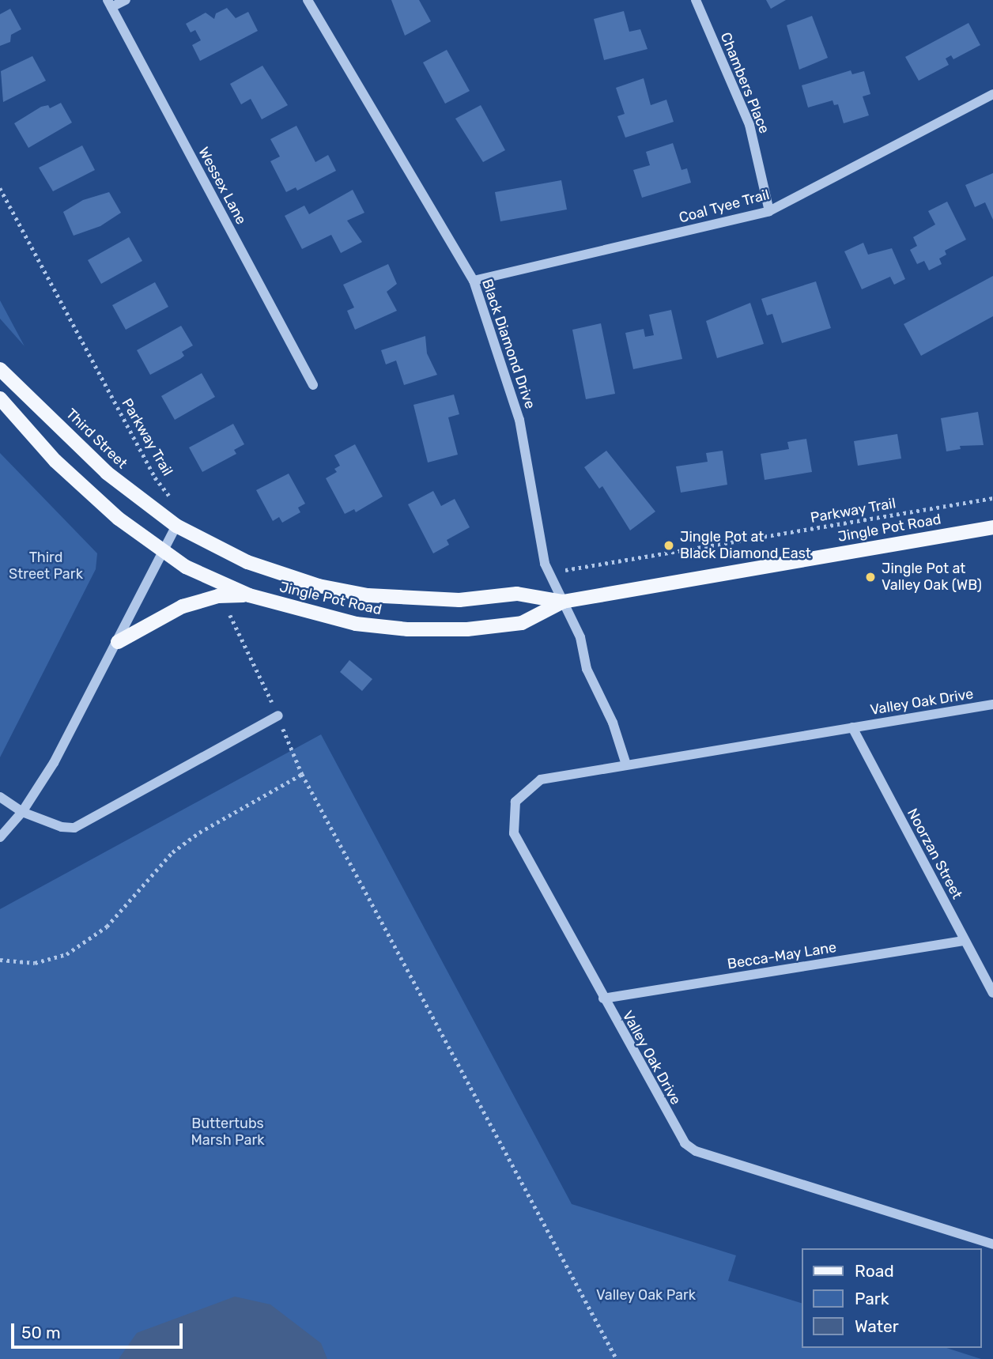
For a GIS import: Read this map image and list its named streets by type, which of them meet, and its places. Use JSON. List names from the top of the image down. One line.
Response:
{"streets":{"main road":["Third Street","Jingle Pot Road"],"street":["Chambers Place","Wessex Lane","Coal Tyee Trail","Black Diamond Drive","Valley Oak Drive","Noorzan Street","Becca-May Lane"],"path":["Parkway Trail"]},"crossings":[["Chambers Place","Coal Tyee Trail"],["Coal Tyee Trail","Black Diamond Drive"],["Black Diamond Drive","Jingle Pot Road"],["Third Street","Jingle Pot Road"],["Valley Oak Drive","Noorzan Street"],["Valley Oak Drive","Becca-May Lane"],["Noorzan Street","Becca-May Lane"]],"parks":["Third Street Park","Buttertubs Marsh Park","Valley Oak Park"],"places":["Jingle Pot at Black Diamond East","Jingle Pot at Valley Oak (WB)"],"legend":["Road","Park","Water"],"scale_bar":"50 m"}
